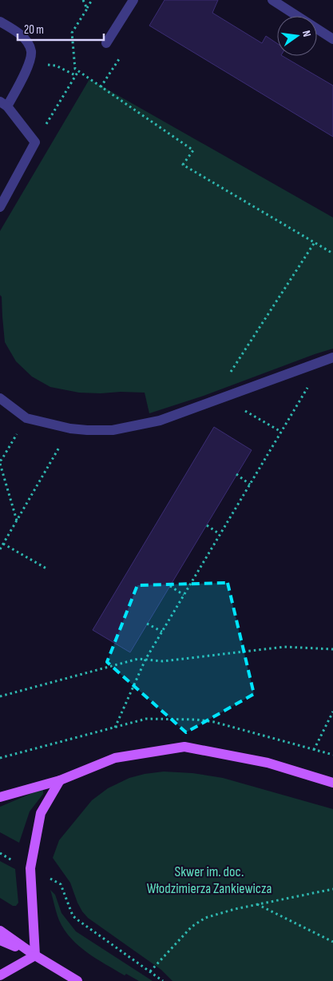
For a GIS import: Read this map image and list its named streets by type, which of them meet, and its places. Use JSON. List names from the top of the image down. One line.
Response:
{"parks":["Skwer im. doc. Włodzimierza Zankiewicza"],"scale_bar":"20 m","north":"right"}
